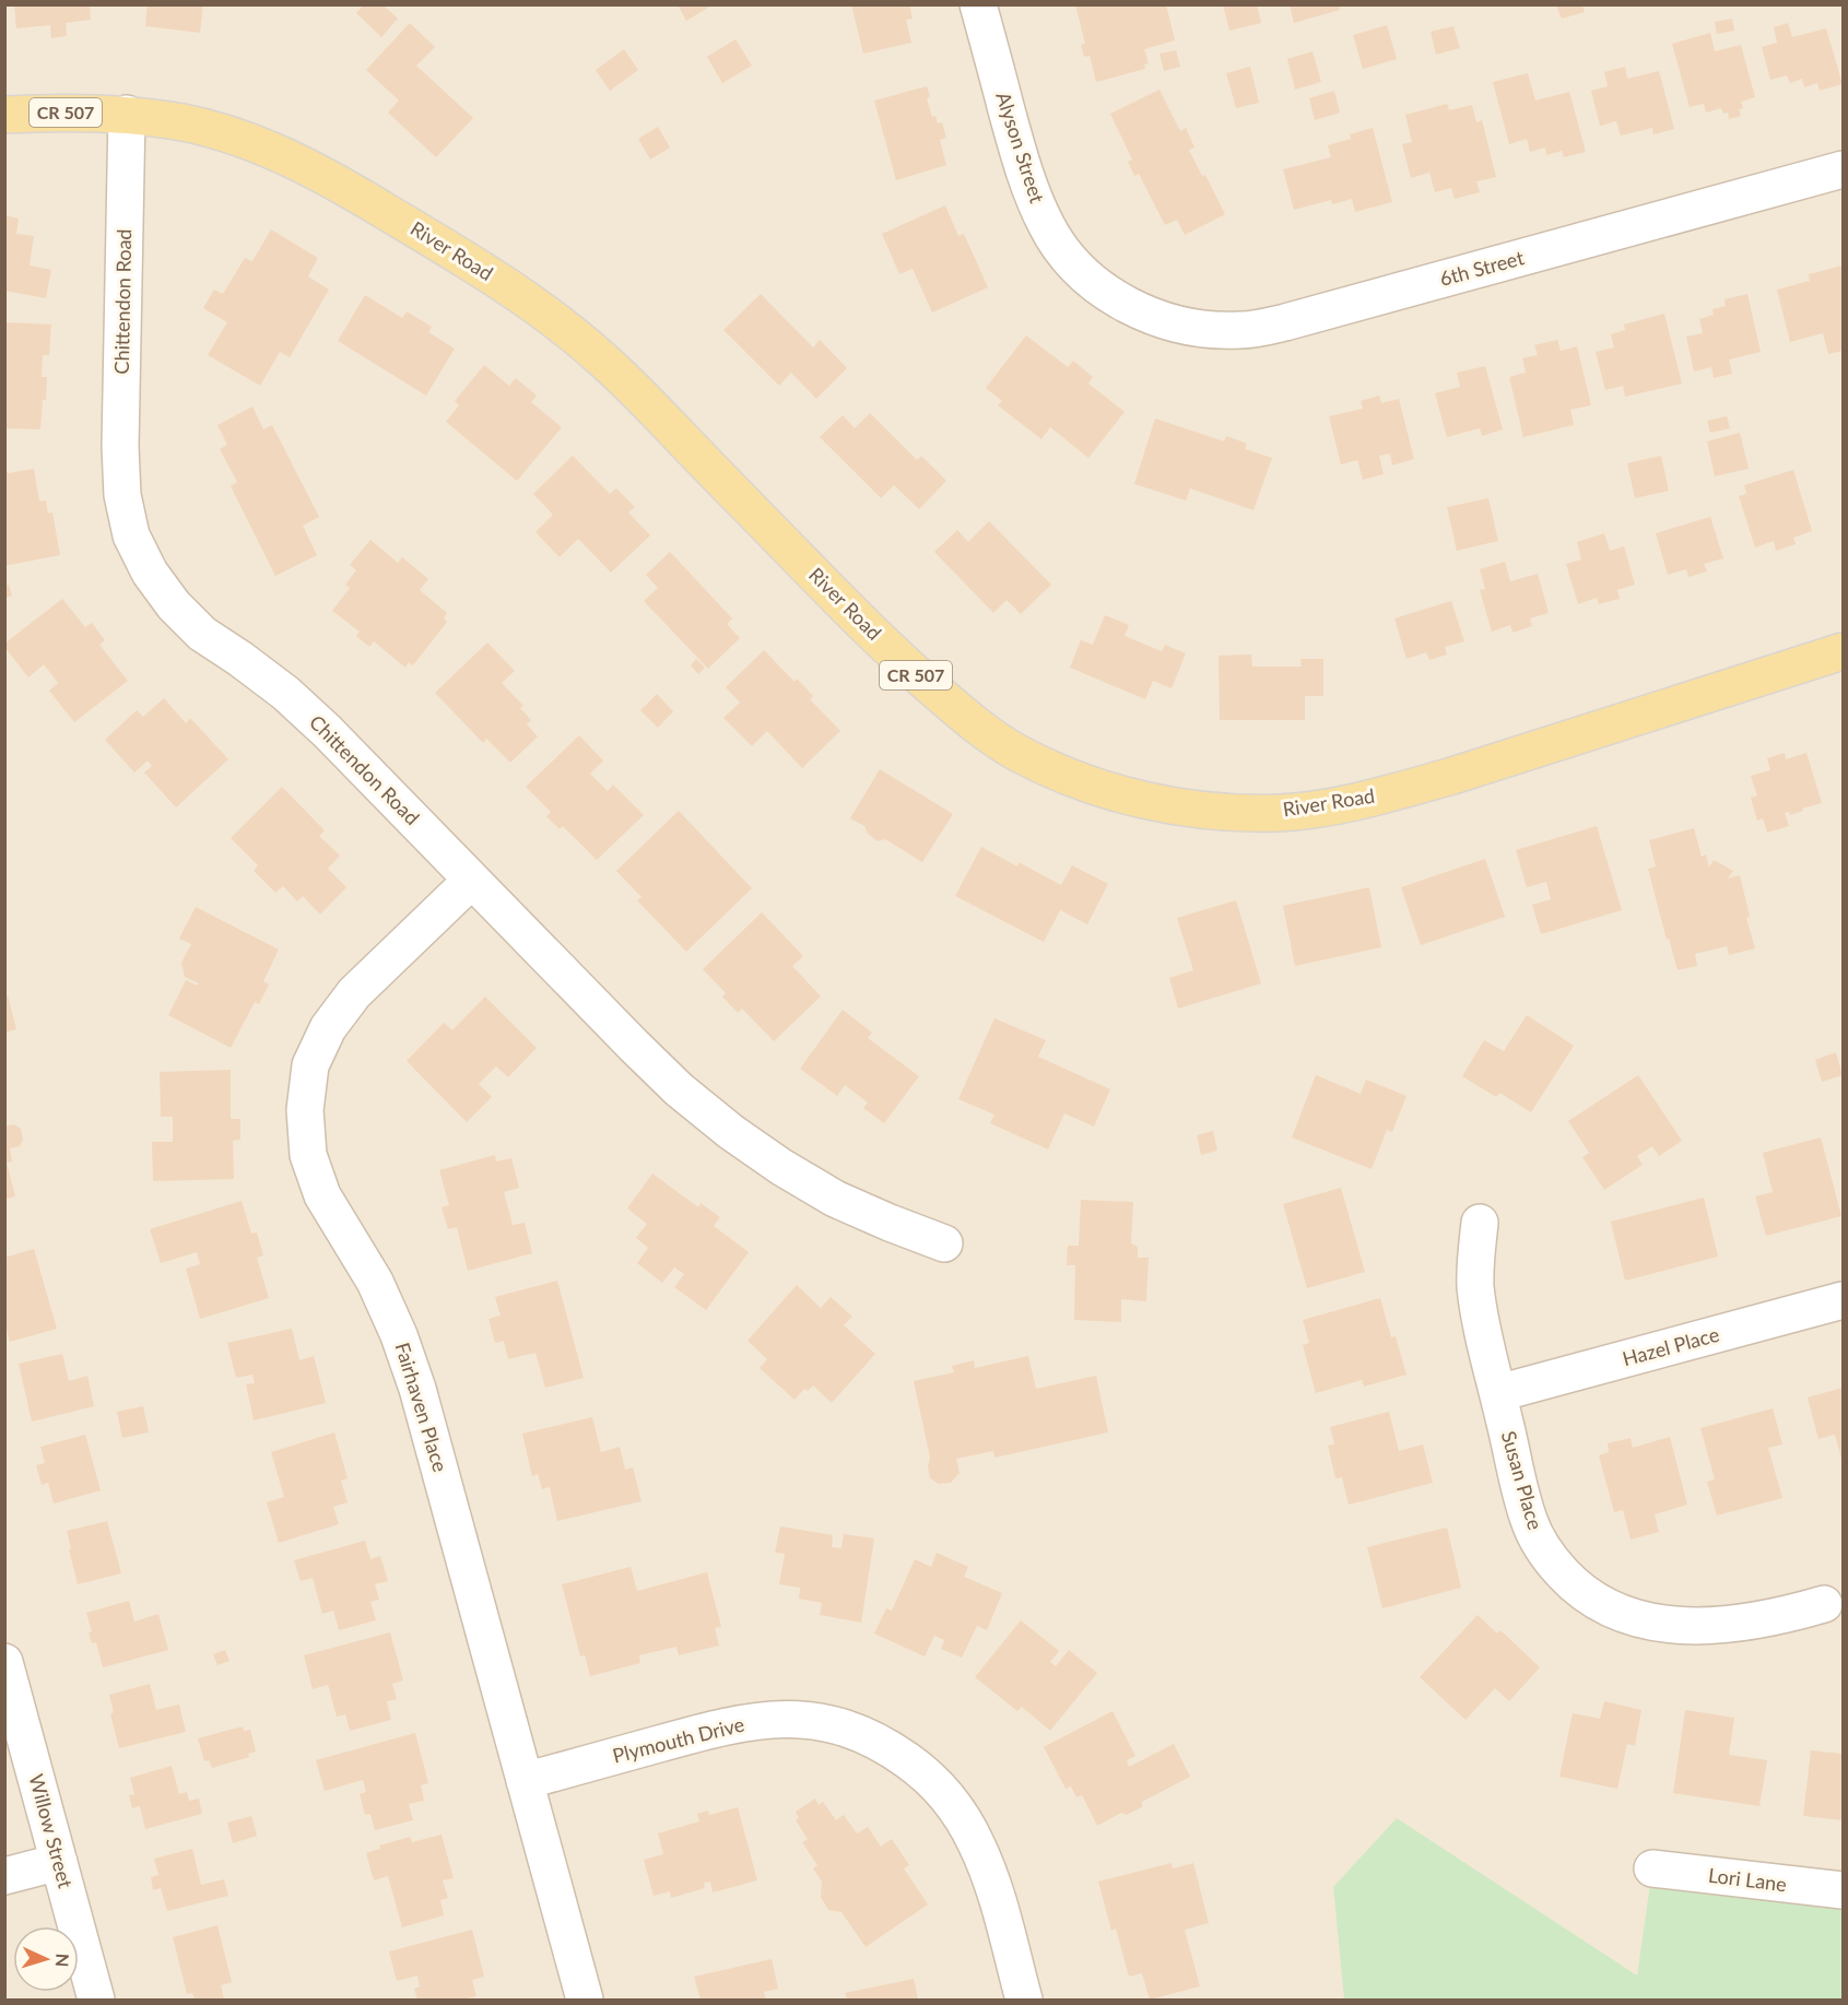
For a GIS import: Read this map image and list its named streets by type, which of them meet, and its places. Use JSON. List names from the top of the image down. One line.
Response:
{"streets":{"main road":["CR 507","River Road"],"street":["Alyson Street","6th Street","Chittendon Road","Hazel Place","Fairhaven Place","Susan Place","Plymouth Drive","Willow Street","Lori Lane"]},"crossings":[["Alyson Street","6th Street"],["River Road","Chittendon Road"],["Chittendon Road","Fairhaven Place"],["Hazel Place","Susan Place"],["Fairhaven Place","Plymouth Drive"]],"north":"right"}
